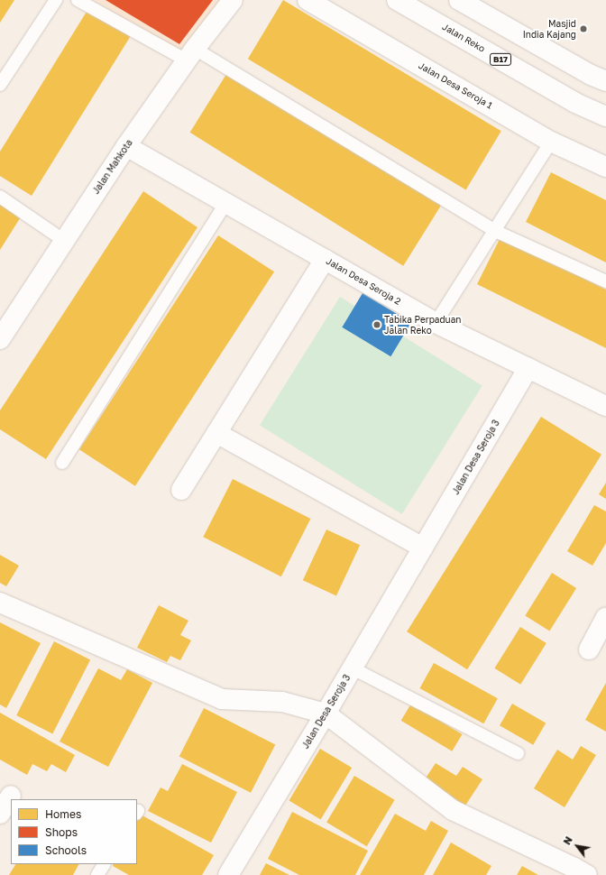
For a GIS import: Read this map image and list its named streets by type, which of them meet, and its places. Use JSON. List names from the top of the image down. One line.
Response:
{"streets":{"street":["Jalan Reko","B17","Jalan Desa Seroja 1","Jalan Mahkota","Jalan Desa Seroja 2","Jalan Desa Seroja 3"]},"crossings":[["Jalan Mahkota","Jalan Desa Seroja 2"],["Jalan Desa Seroja 2","Jalan Desa Seroja 3"]],"places":["Masjid India Kajang","Tabika Perpaduan Jalan Reko"],"legend":["Homes","Shops","Schools"],"north":"top left"}
